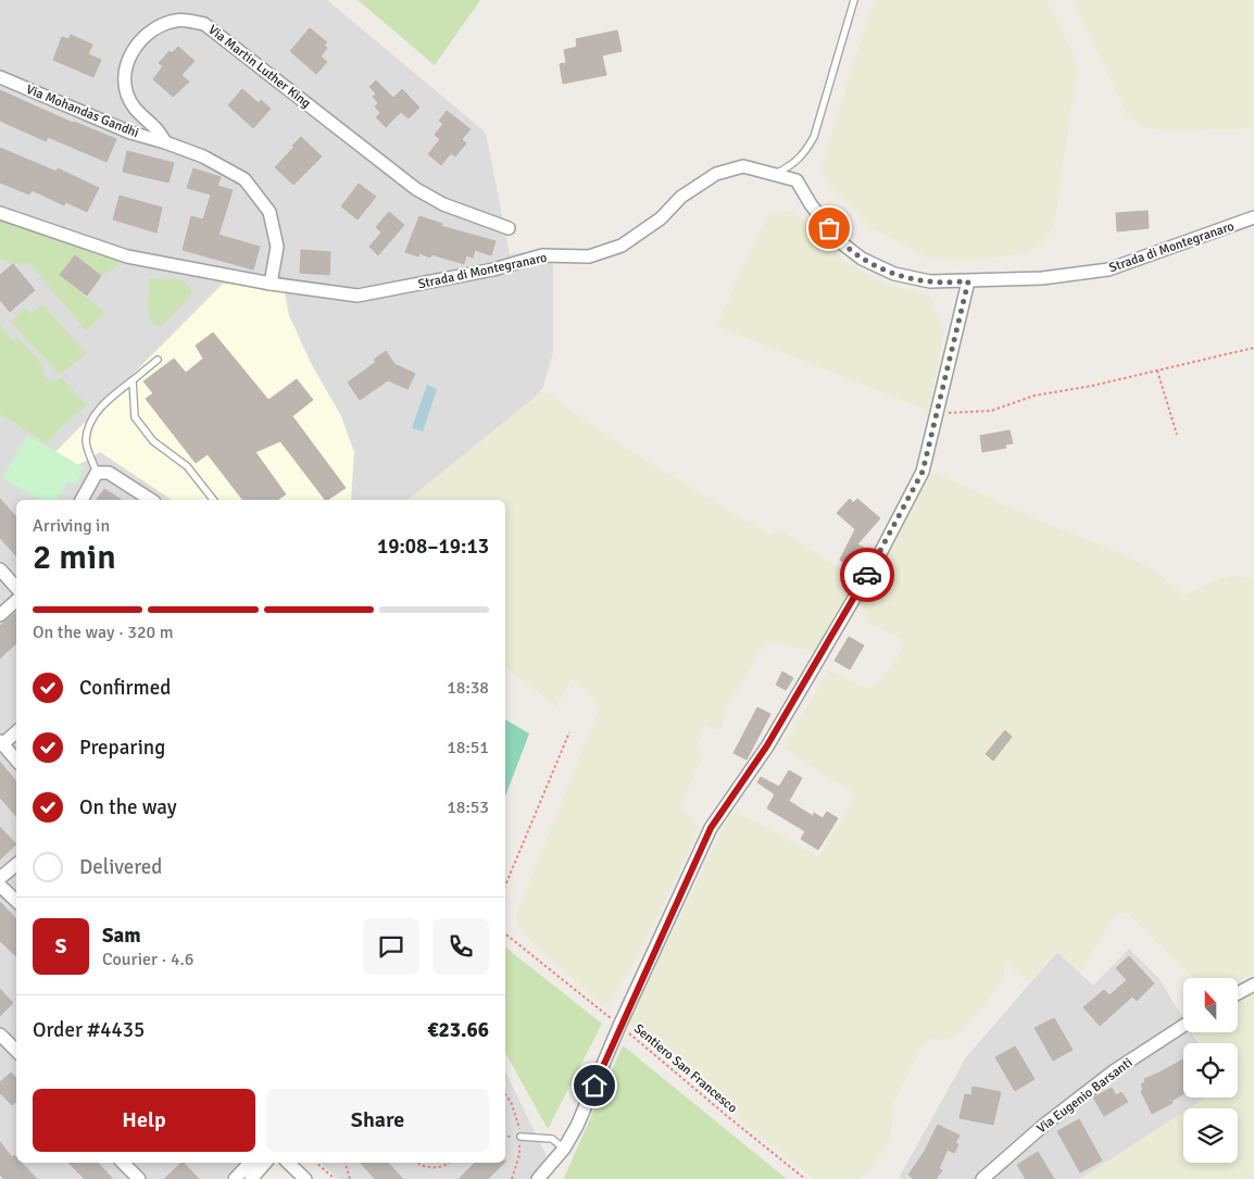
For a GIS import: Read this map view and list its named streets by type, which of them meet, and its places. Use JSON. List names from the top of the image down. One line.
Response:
{"streets":{"street":["Via Martin Luther King","Via Mohandas Gandhi","Strada di Montegranaro","Via Eugenio Barsanti"],"path":["Sentiero San Francesco"]},"crossings":[["Via Martin Luther King","Via Mohandas Gandhi"]],"north":"top","page":{"heading":["2 min","Arriving in","19:08–19:13"],"panel":["Sam","Courier · 4.6","Order #4435","€23.66"],"bar":"On the way · 320 m","list":[["Confirmed","18:38"],["Preparing","18:51"],["On the way","18:53"],"Delivered"],"round":"S","buttons":["Help","Share"]}}
